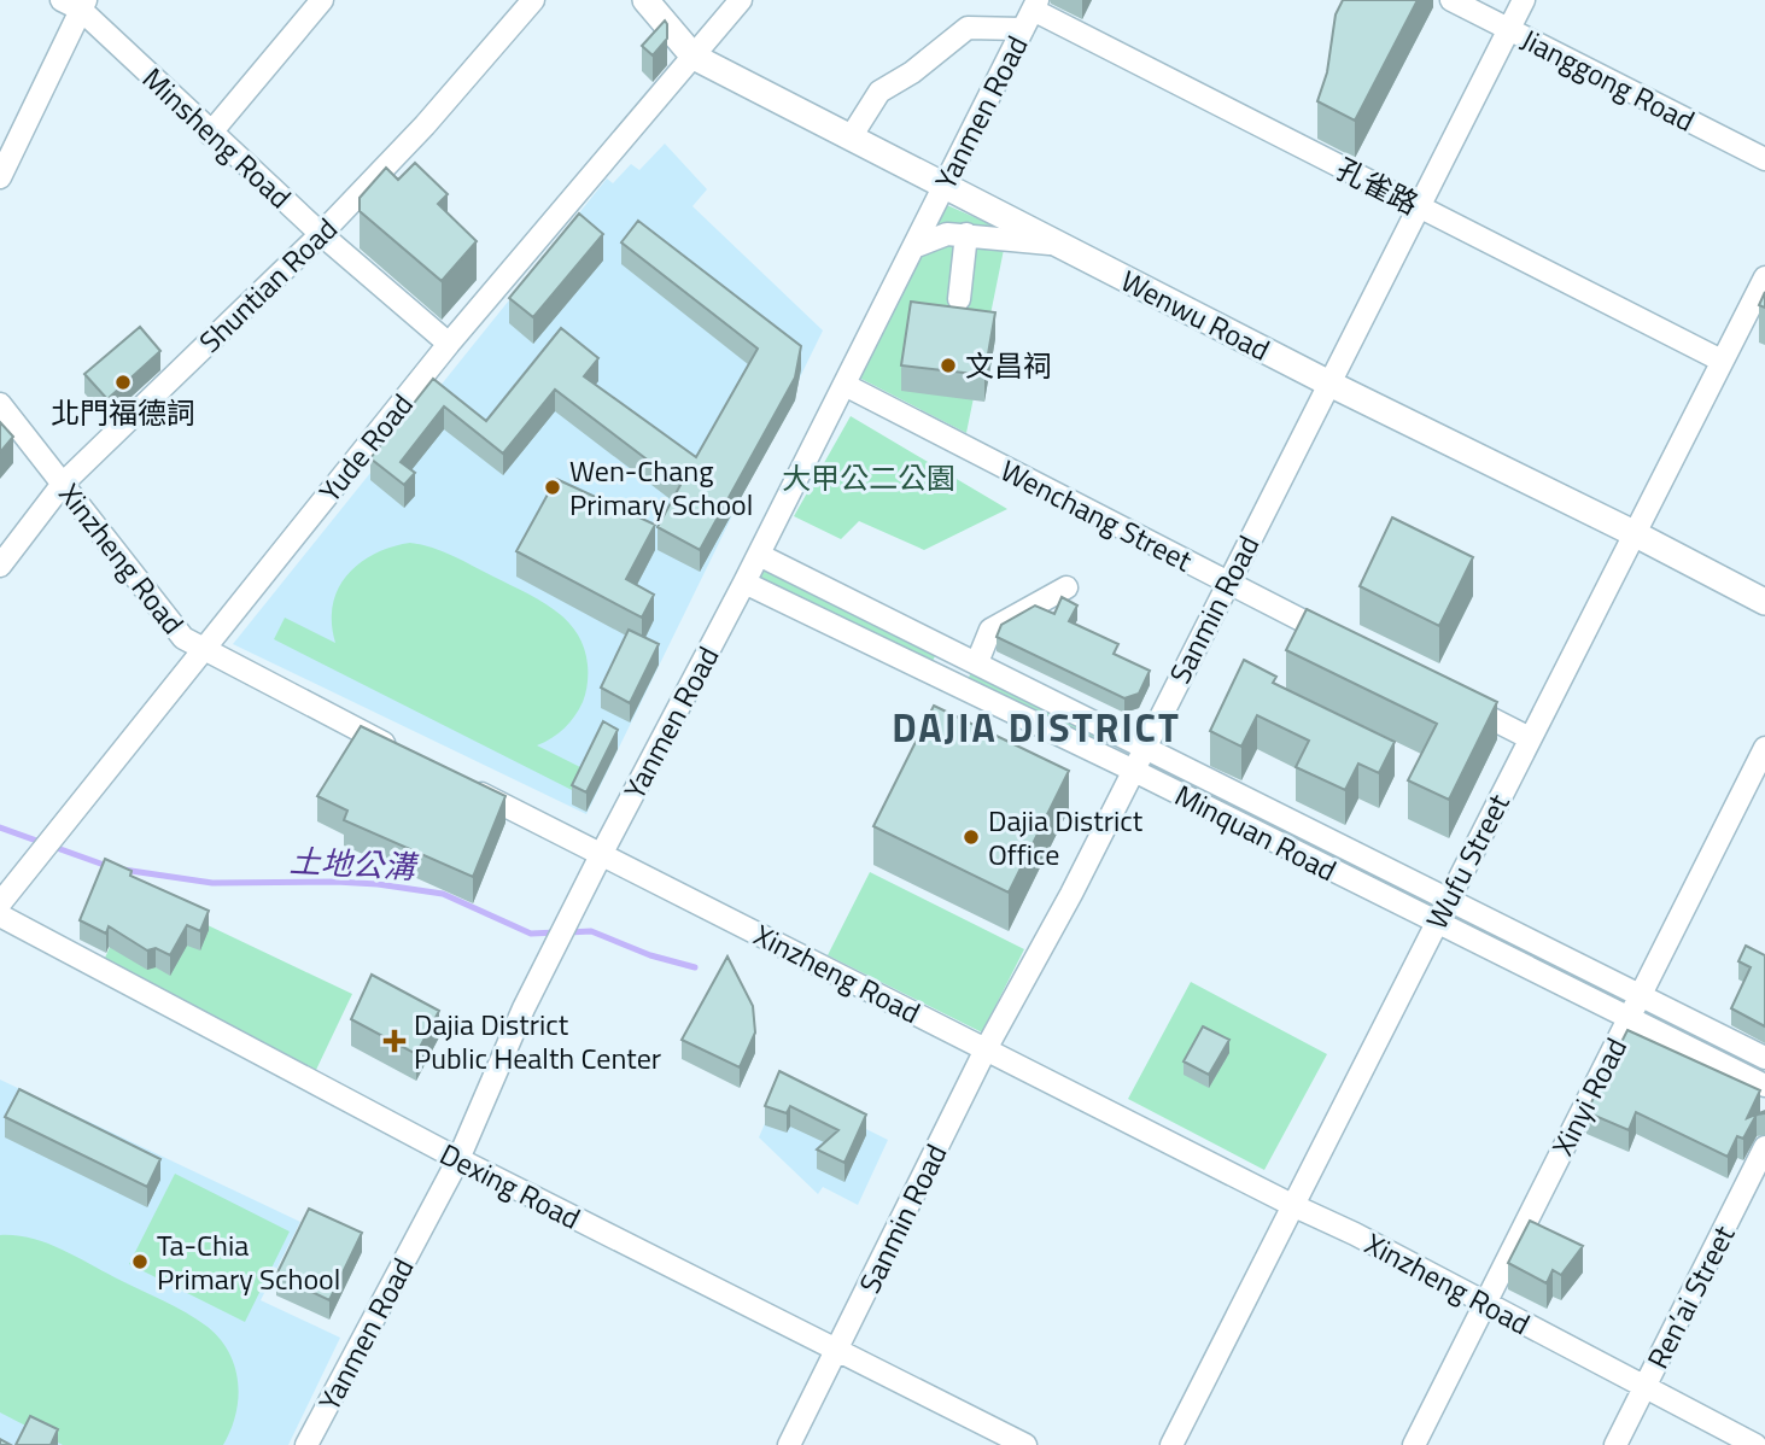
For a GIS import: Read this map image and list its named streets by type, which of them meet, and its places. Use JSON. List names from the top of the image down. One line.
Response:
{"streets":{"main road":["Wenwu Road"],"street":["Jianggong Road","Yanmen Road","Minsheng Road","孔雀路","Shuntian Road","Yude Road","Wenchang Street","Xinzheng Road","Sanmin Road","Minquan Road","Wufu Street","Xinyi Road","Dexing Road","Ren’ai Street"]},"crossings":[["Jianggong Road","Sanmin Road"],["Yanmen Road","孔雀路"],["Yanmen Road","Wenwu Road"],["Yanmen Road","Wenchang Street"],["Yanmen Road","Xinzheng Road"],["Yanmen Road","Minquan Road"],["Yanmen Road","Dexing Road"],["Minsheng Road","Shuntian Road"],["Minsheng Road","Yude Road"],["孔雀路","Sanmin Road"],["孔雀路","Wufu Street"],["Shuntian Road","Xinzheng Road"],["Wenwu Road","Yude Road"],["Wenwu Road","Sanmin Road"],["Wenwu Road","Wufu Street"],["Yude Road","Xinzheng Road"],["Wenchang Street","Sanmin Road"],["Xinzheng Road","Sanmin Road"],["Xinzheng Road","Wufu Street"],["Xinzheng Road","Xinyi Road"],["Xinzheng Road","Ren’ai Street"],["Sanmin Road","Minquan Road"],["Sanmin Road","Dexing Road"],["Minquan Road","Wufu Street"],["Minquan Road","Xinyi Road"]],"districts":["DAJIA DISTRICT"],"water":["土地公溝"],"parks":["大甲公二公園"],"places":{"other":["文昌祠","北門福德詞","Wen-Chang Primary School","Dajia District Office","Ta-Chia Primary School"],"health":["Dajia District Public Health Center"]}}
